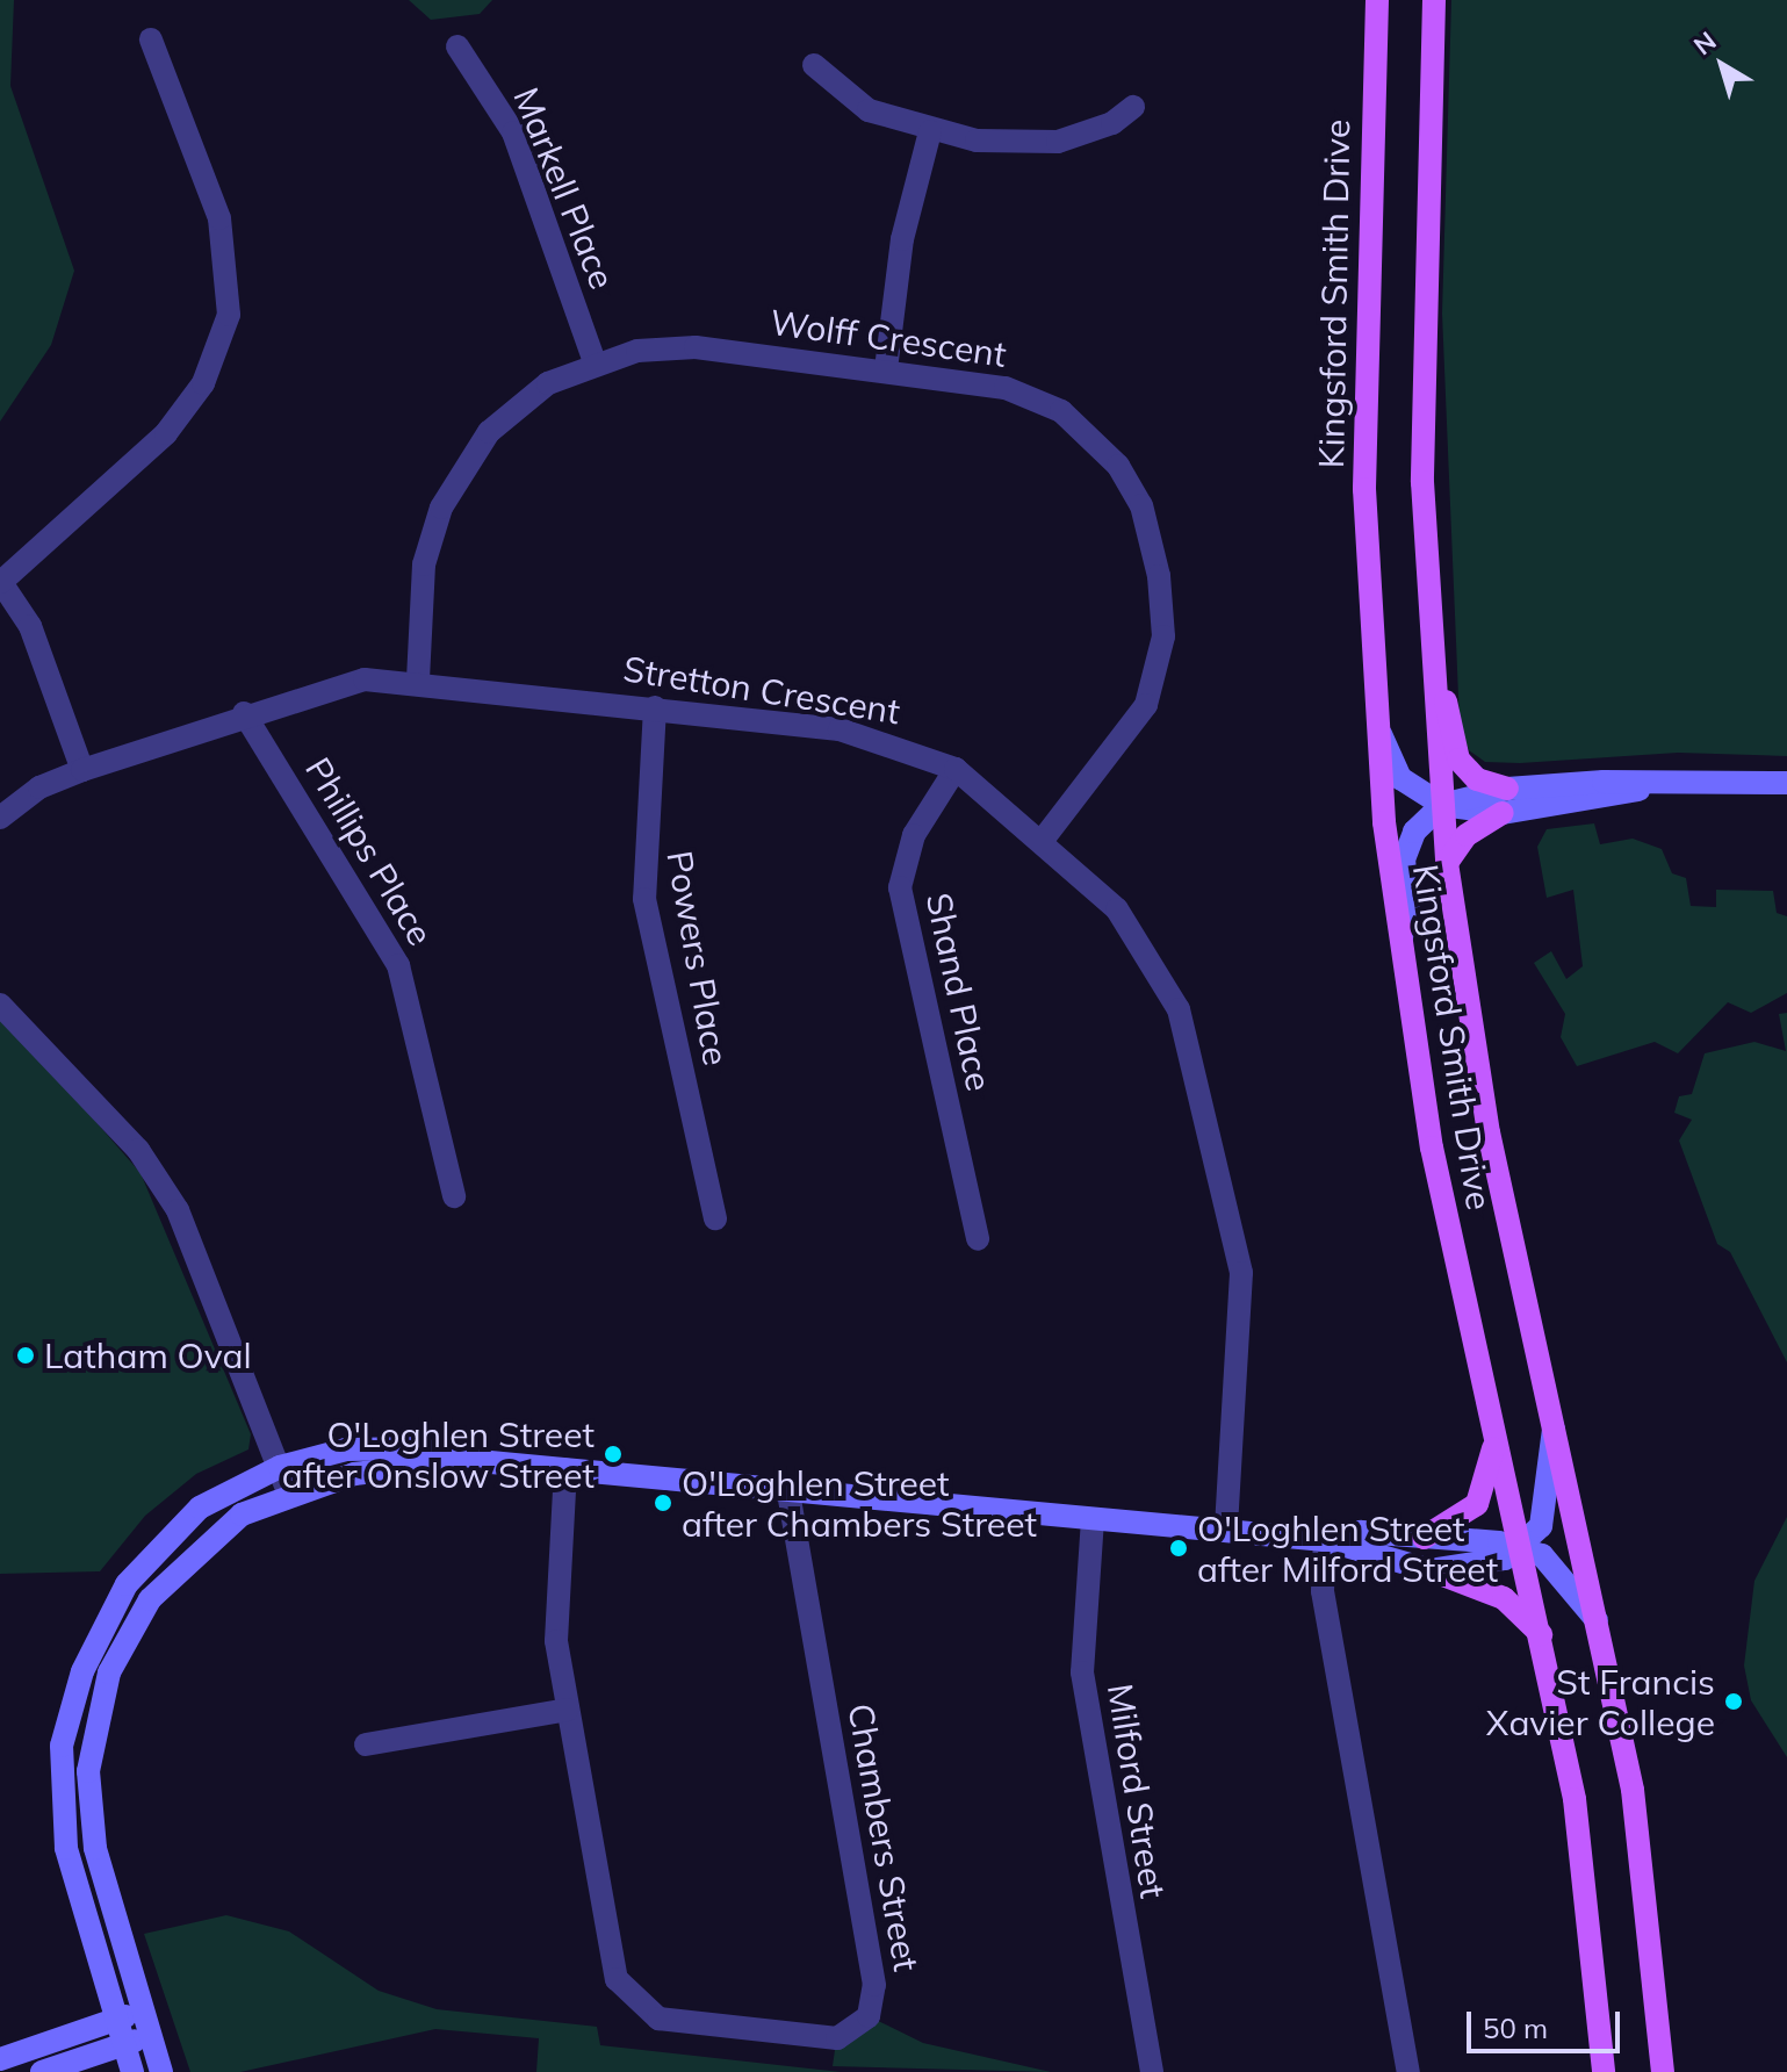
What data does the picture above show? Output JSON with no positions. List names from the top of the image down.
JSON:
{
  "streets": {
    "main road": ["Kingsford Smith Drive"],
    "street": [
      "Markell Place",
      "Wolff Crescent",
      "Stretton Crescent",
      "Phillips Place",
      "Powers Place",
      "Shand Place",
      "Milford Street",
      "Chambers Street"
    ]
  },
  "crossings": [
    ["Markell Place", "Wolff Crescent"],
    ["Wolff Crescent", "Stretton Crescent"],
    ["Stretton Crescent", "Phillips Place"],
    ["Stretton Crescent", "Powers Place"],
    ["Stretton Crescent", "Shand Place"]
  ],
  "places": [
    "Latham Oval",
    "O'Loghlen Street after Onslow Street",
    "O'Loghlen Street after Chambers Street",
    "O'Loghlen Street after Milford Street",
    "St Francis Xavier College"
  ],
  "scale_bar": "50 m",
  "north": "top left"
}
